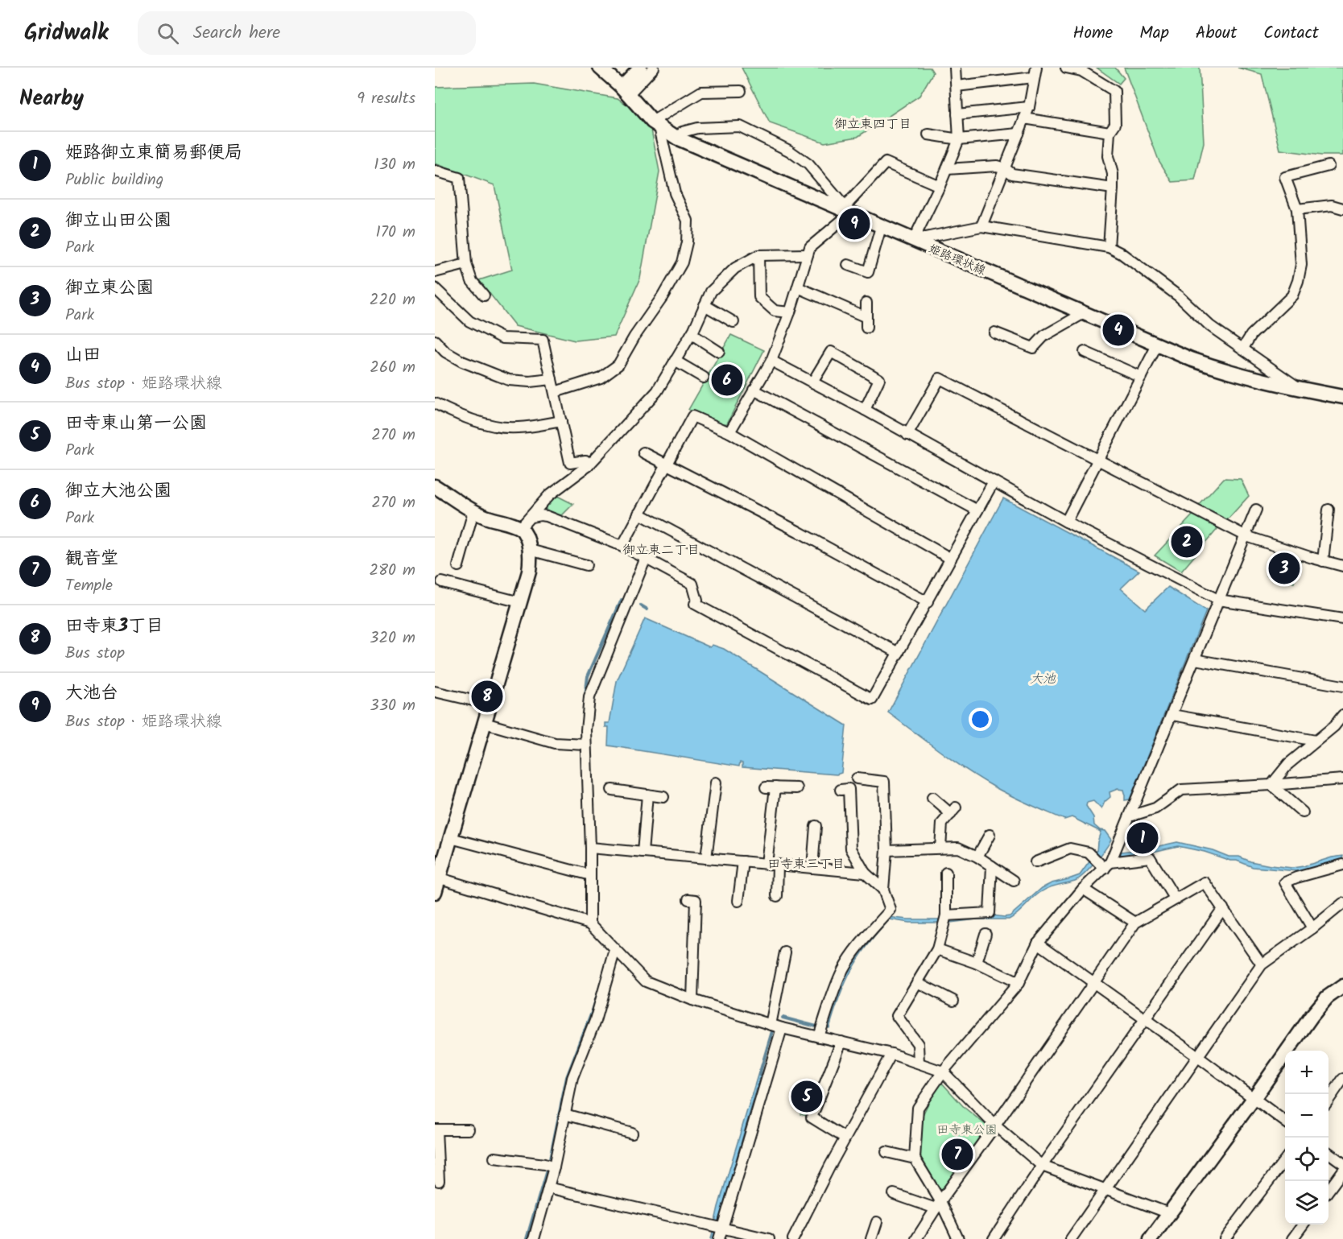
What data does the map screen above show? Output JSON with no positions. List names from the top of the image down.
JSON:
{
  "streets": {
    "street": ["姫路環状線"]
  },
  "districts": ["御立東四丁目", "御立東二丁目", "田寺東三丁目"],
  "water": ["大池"],
  "parks": ["田寺東公園"],
  "page": {
    "header": "Gridwalk",
    "search": "Search here",
    "nav": [
      "Home",
      "Map",
      "About",
      "Contact"
    ],
    "heading": ["Nearby", "9 results"],
    "list": [
      {
        "mark": "1",
        "name": "姫路御立東簡易郵便局",
        "note": "Public building",
        "value": "130 m"
      },
      {
        "mark": "2",
        "name": "御立山田公園",
        "note": "Park",
        "value": "170 m"
      },
      {
        "mark": "3",
        "name": "御立東公園",
        "note": "Park",
        "value": "220 m"
      },
      {
        "mark": "4",
        "name": "山田",
        "note": "Bus stop · 姫路環状線",
        "value": "260 m"
      },
      {
        "mark": "5",
        "name": "田寺東山第一公園",
        "note": "Park",
        "value": "270 m"
      },
      {
        "mark": "6",
        "name": "御立大池公園",
        "note": "Park",
        "value": "270 m"
      },
      {
        "mark": "7",
        "name": "観音堂",
        "note": "Temple",
        "value": "280 m"
      },
      {
        "mark": "8",
        "name": "田寺東3丁目",
        "note": "Bus stop",
        "value": "320 m"
      },
      {
        "mark": "9",
        "name": "大池台",
        "note": "Bus stop · 姫路環状線",
        "value": "330 m"
      }
    ],
    "pins": [
      "9",
      "4",
      "6",
      "2",
      "3",
      "8",
      "1",
      "5",
      "7"
    ],
    "map_buttons": ["+", "−"]
  }
}
